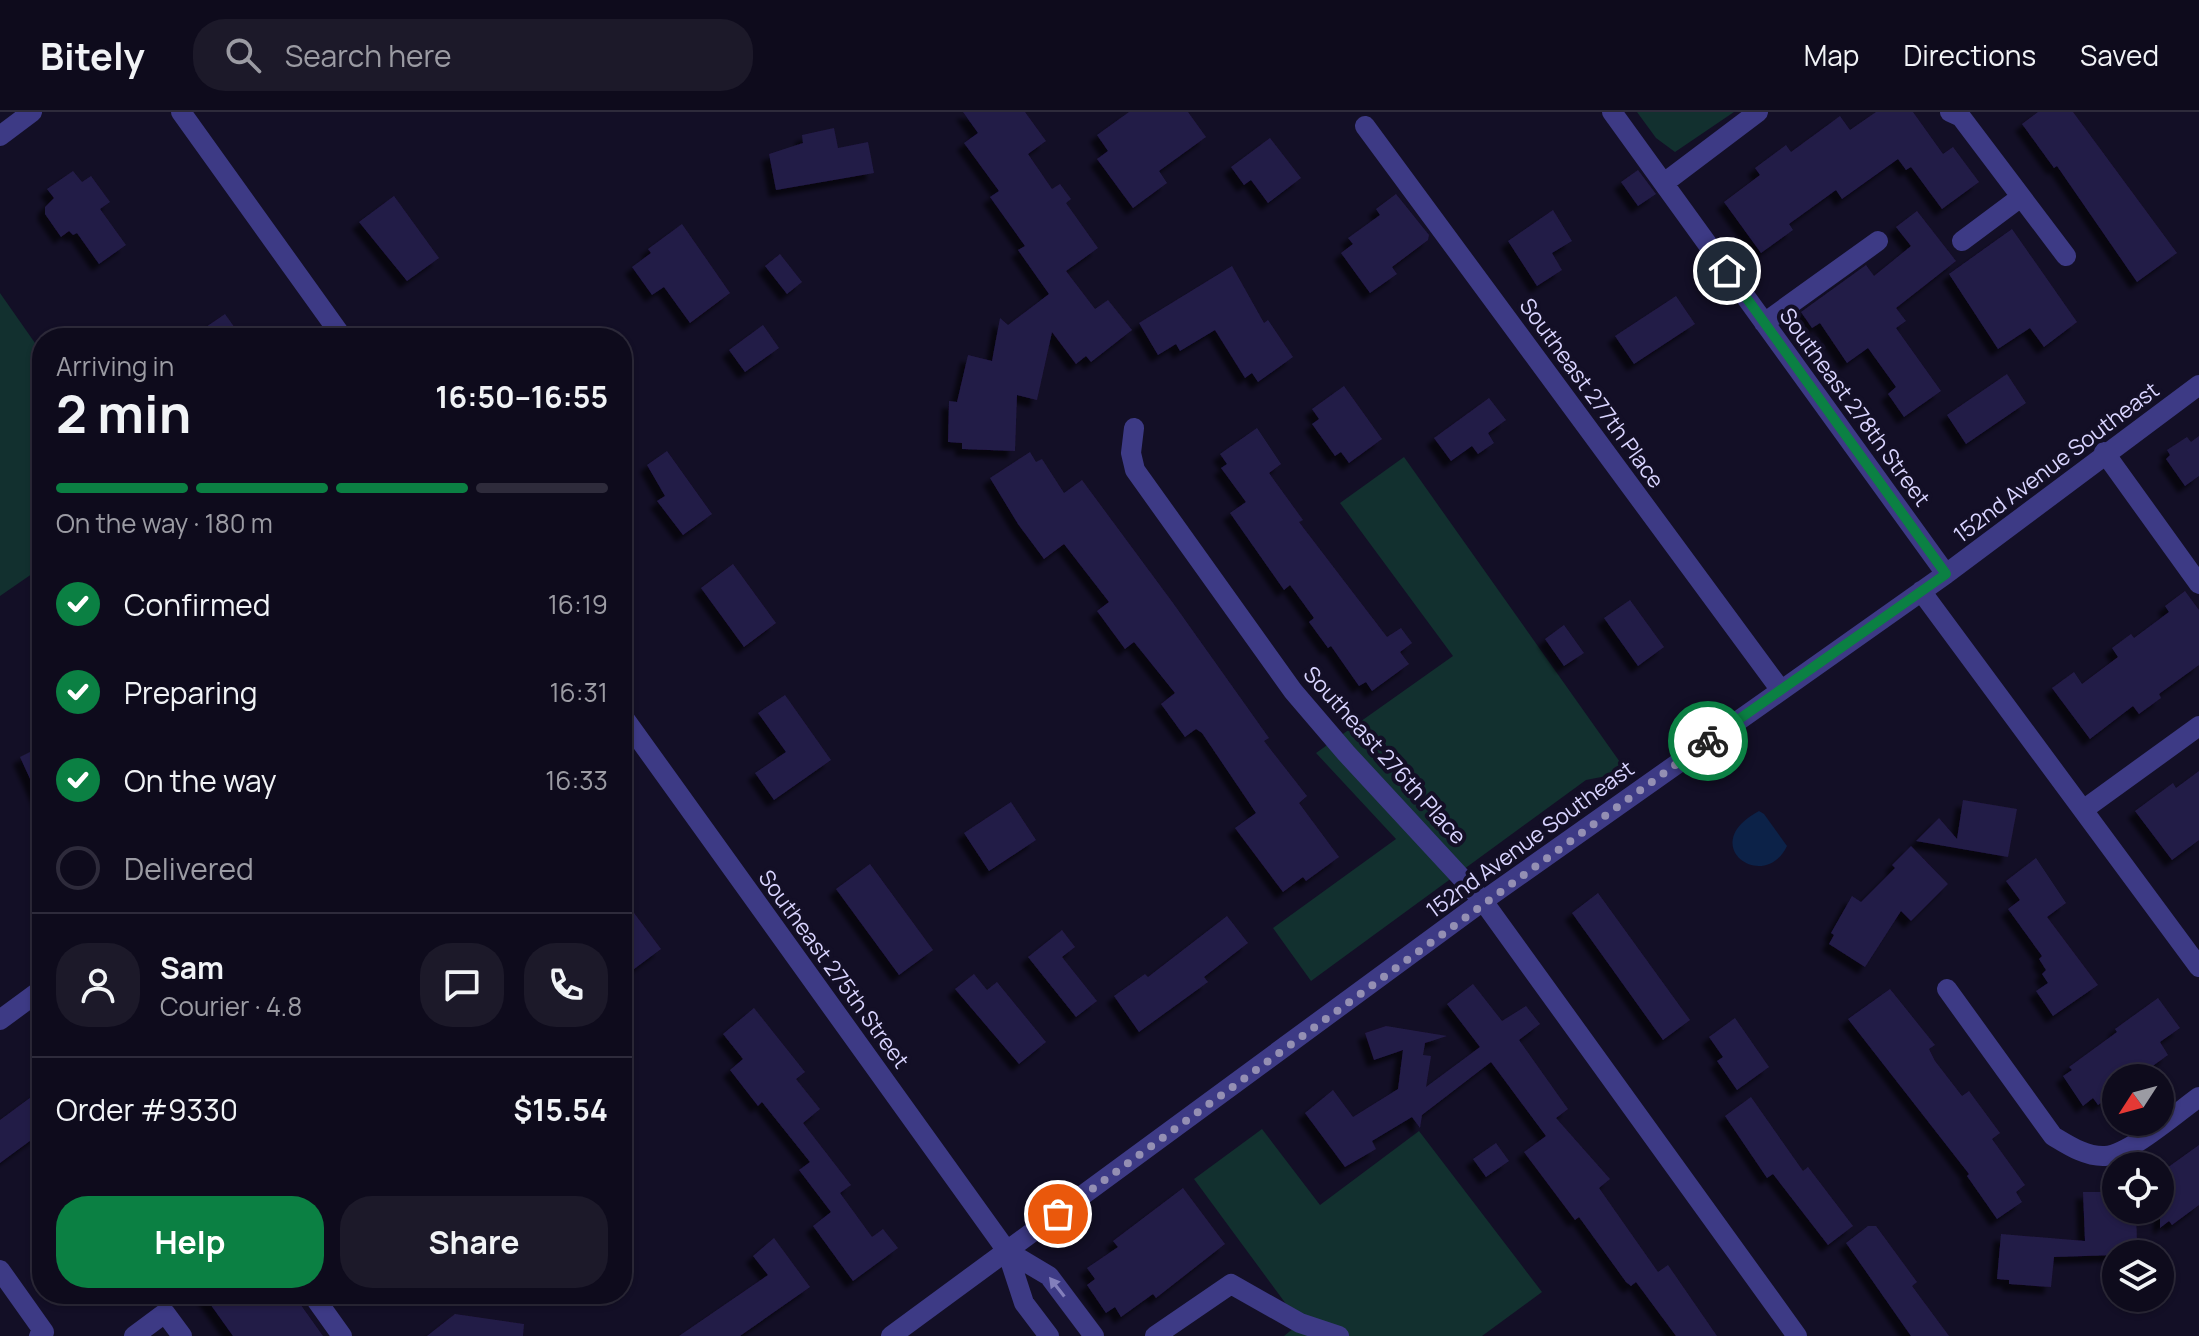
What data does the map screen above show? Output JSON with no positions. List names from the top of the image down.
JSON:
{
  "streets": {
    "street": [
      "Southeast 277th Place",
      "Southeast 278th Street",
      "152nd Avenue Southeast",
      "Southeast 276th Place",
      "Southeast 275th Street"
    ]
  },
  "crossings": [
    ["Southeast 277th Place", "152nd Avenue Southeast"],
    ["Southeast 278th Street", "152nd Avenue Southeast"],
    ["152nd Avenue Southeast", "Southeast 276th Place"],
    ["152nd Avenue Southeast", "Southeast 275th Street"]
  ],
  "north": "bottom left",
  "page": {
    "header": "Bitely",
    "search": "Search here",
    "nav": ["Map", "Directions", "Saved"],
    "heading": ["2 min", "Arriving in", "16:50–16:55"],
    "panel": [
      "Sam",
      "Courier · 4.8",
      "Order #9330",
      "$15.54"
    ],
    "bar": "On the way · 180 m",
    "list": [
      ["Confirmed", "16:19"],
      ["Preparing", "16:31"],
      ["On the way", "16:33"],
      "Delivered"
    ],
    "buttons": ["Help", "Share"]
  }
}
